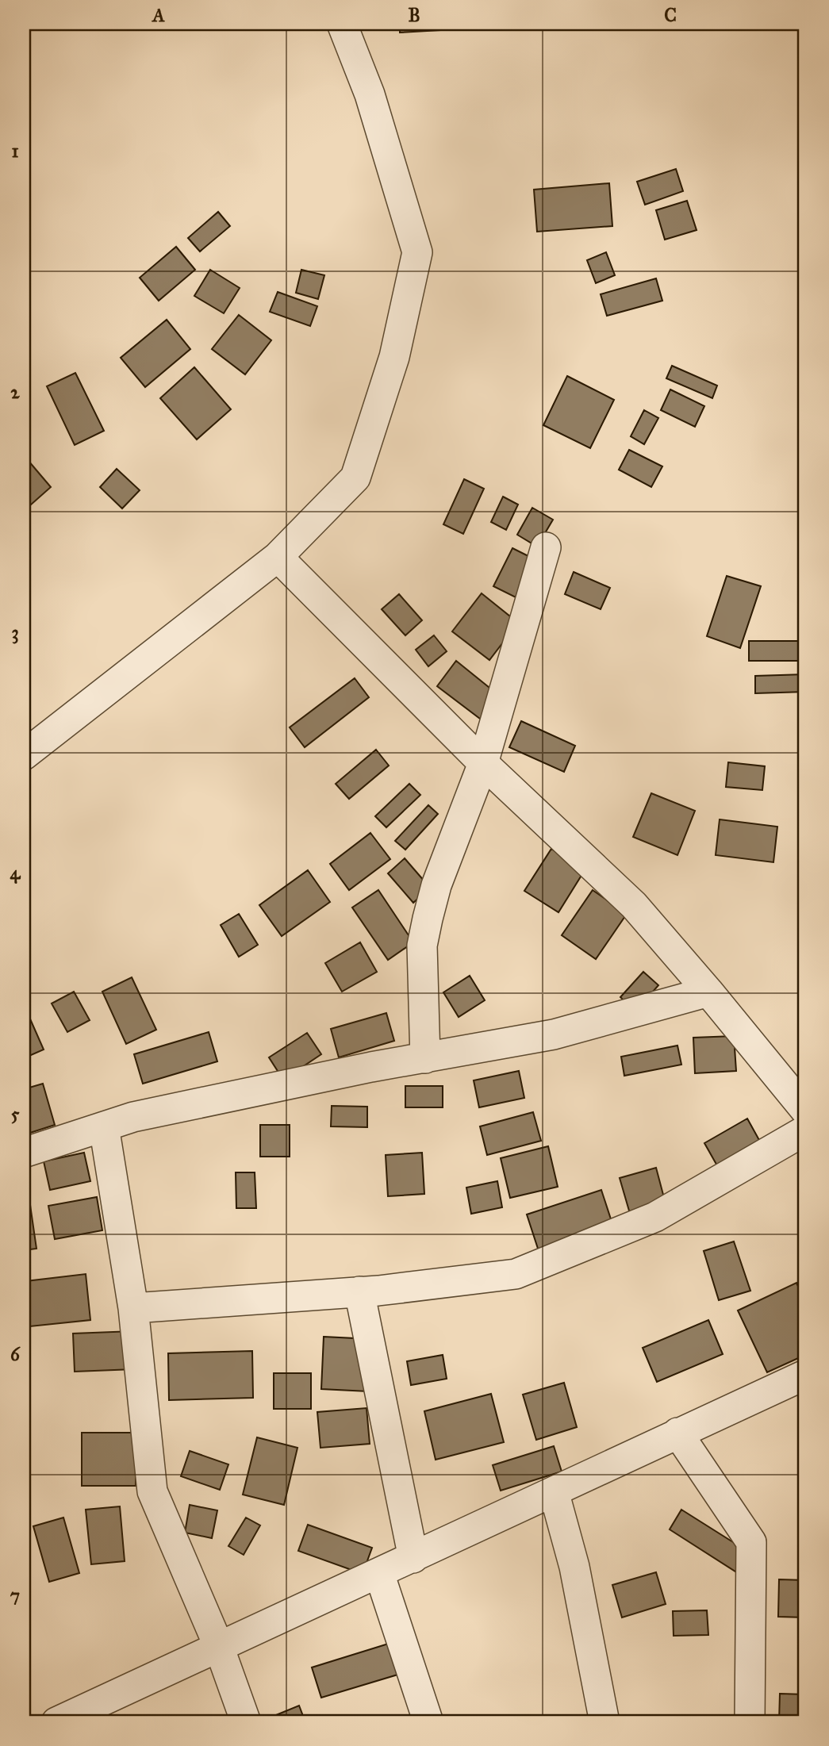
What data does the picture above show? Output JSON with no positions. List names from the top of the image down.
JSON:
{
  "grid": {
    "columns": ["A", "B", "C"],
    "rows": [
      "1",
      "2",
      "3",
      "4",
      "5",
      "6",
      "7"
    ]
  }
}
